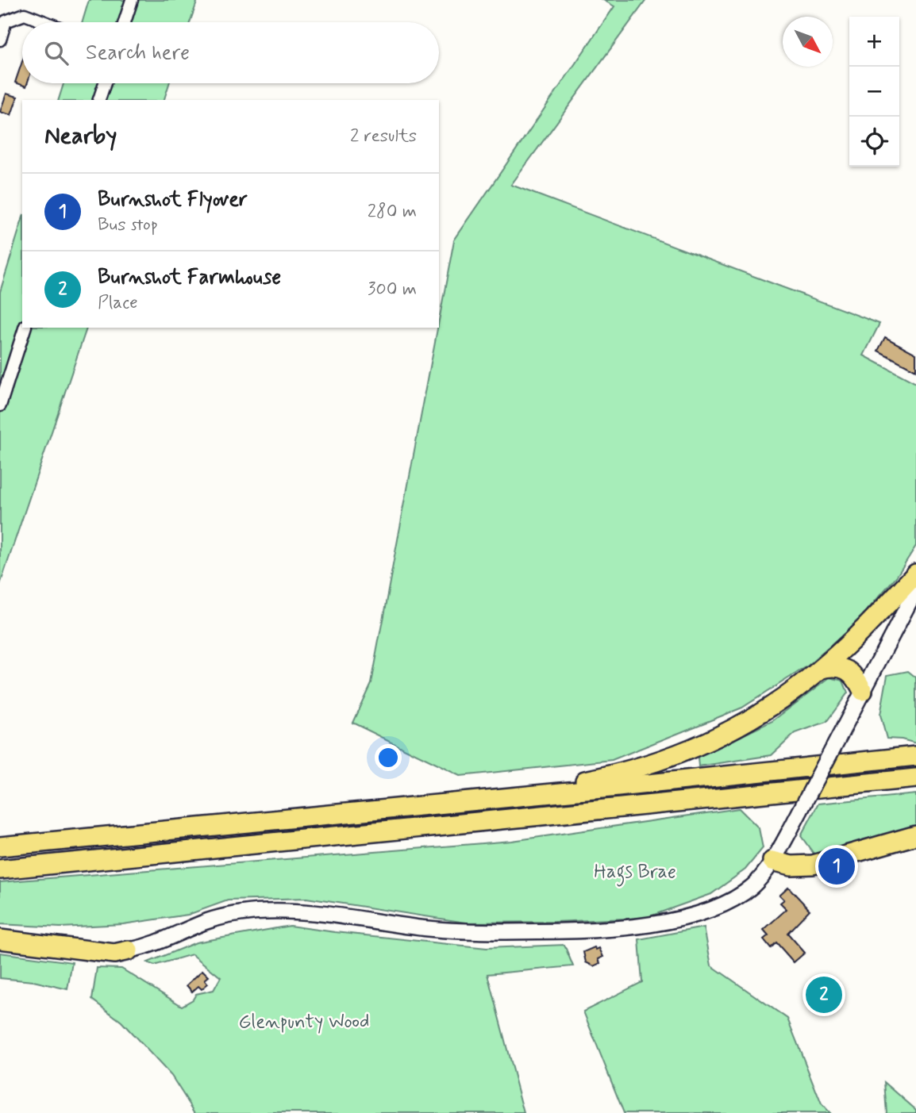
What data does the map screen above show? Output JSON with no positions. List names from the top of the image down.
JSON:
{
  "parks": ["Hags Brae", "Glenpunty Wood"],
  "north": "bottom right",
  "page": {
    "map_buttons": ["+", "−"],
    "search": "Search here",
    "heading": ["Nearby", "2 results"],
    "list": [
      {
        "mark": "1",
        "name": "Burnshot Flyover",
        "note": "Bus stop",
        "value": "280 m"
      },
      {
        "mark": "2",
        "name": "Burnshot Farmhouse",
        "note": "Place",
        "value": "300 m"
      }
    ],
    "pins": ["1", "2"]
  }
}
